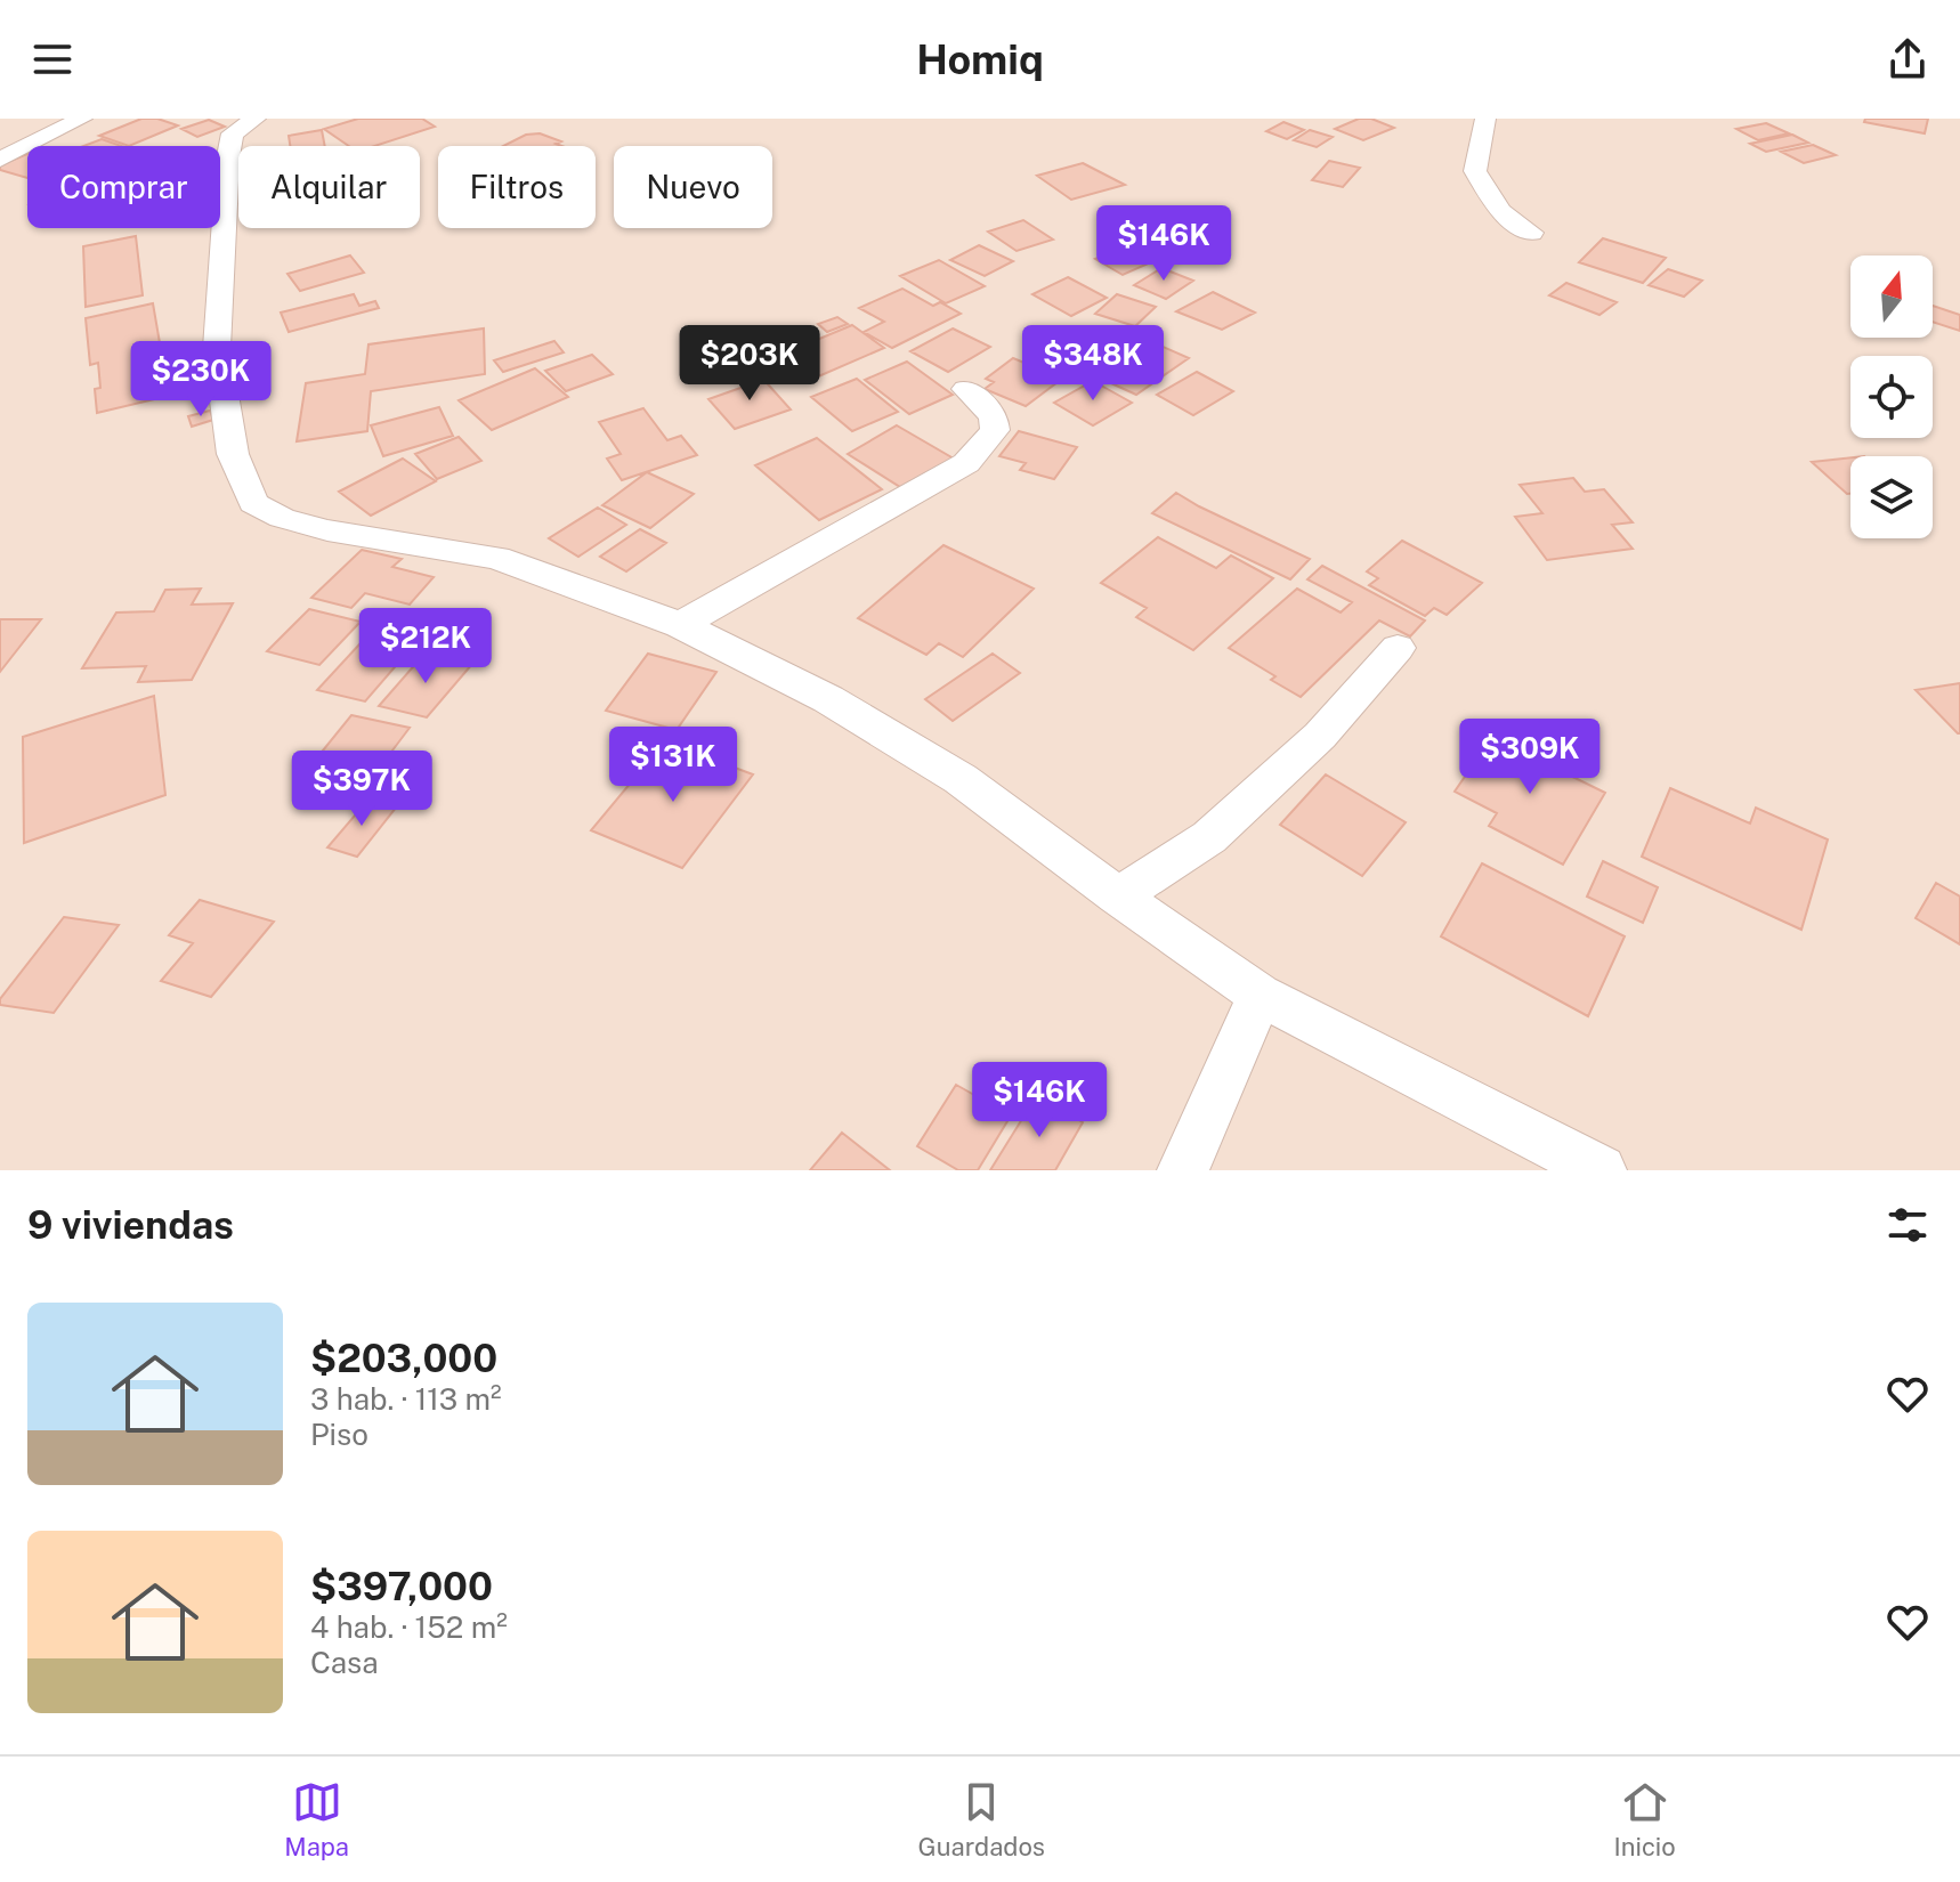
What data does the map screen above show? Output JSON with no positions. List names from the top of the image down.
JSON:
{
  "north": "top",
  "page": {
    "header": "Homiq",
    "chip": [
      "Comprar",
      "Alquilar",
      "Filtros",
      "Nuevo"
    ],
    "price": [
      "$146K",
      "$203K",
      "$348K",
      "$230K",
      "$212K",
      "$309K",
      "$131K",
      "$397K",
      "$146K"
    ],
    "heading": "9 viviendas",
    "list": [
      {
        "name": "$203,000",
        "note": "3 hab. · 113 m² · Piso"
      },
      {
        "name": "$397,000",
        "note": "4 hab. · 152 m² · Casa"
      }
    ],
    "tabs": ["Mapa", "Guardados", "Inicio"]
  }
}
